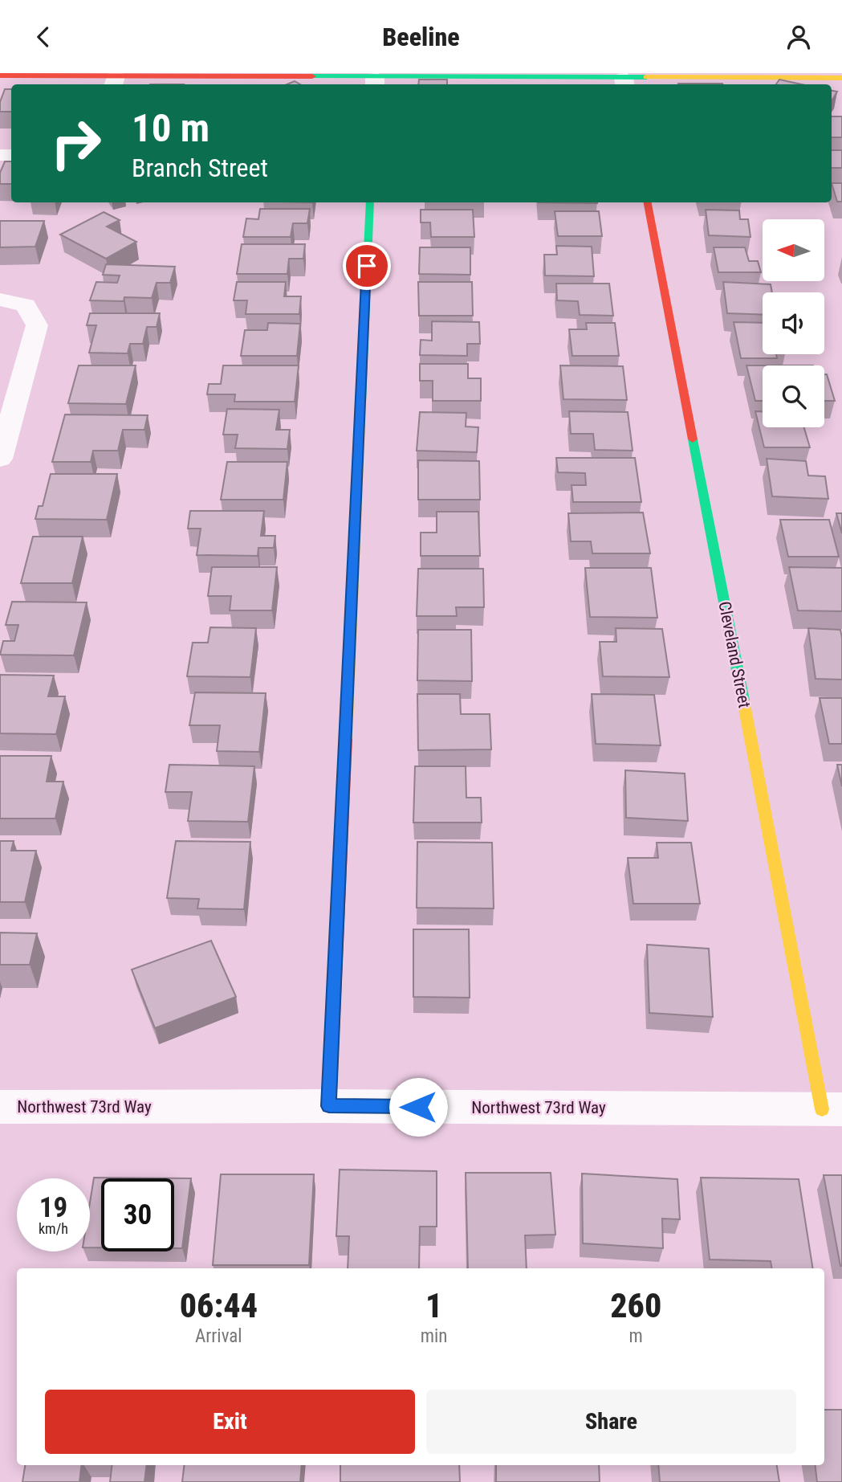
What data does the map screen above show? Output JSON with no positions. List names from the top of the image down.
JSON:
{
  "streets": {
    "street": ["Cleveland Street", "Northwest 73rd Way"]
  },
  "crossings": [
    ["Cleveland Street", "Northwest 73rd Way"]
  ],
  "north": "left",
  "page": {
    "header": "Beeline",
    "turn": ["10 m", "Branch Street"],
    "speed": "19 km/h",
    "limit": "30",
    "eta": [
      "06:44",
      "Arrival",
      "1",
      "min",
      "260",
      "m"
    ],
    "buttons": ["Exit", "Share"]
  }
}
